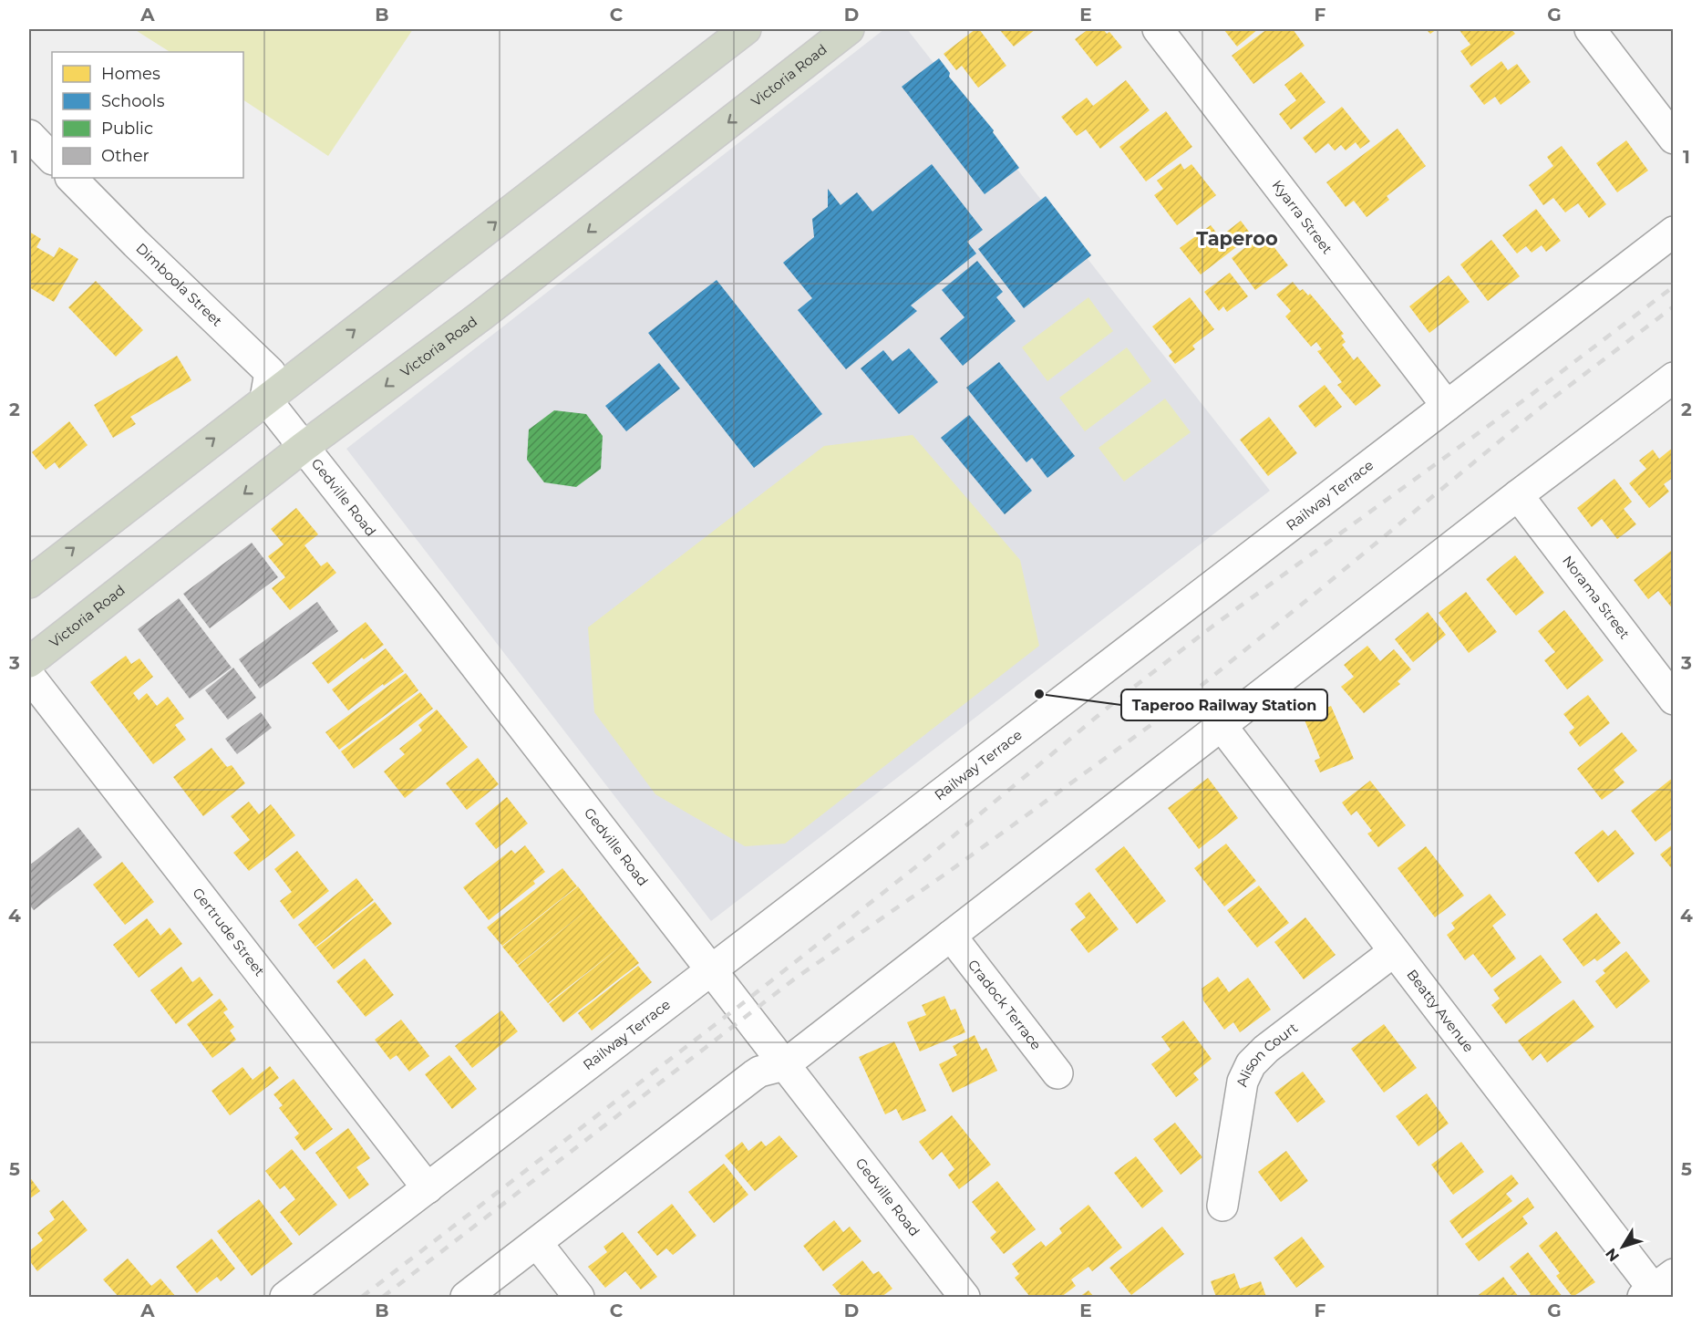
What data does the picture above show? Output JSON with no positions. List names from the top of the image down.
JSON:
{
  "streets": {
    "highway": ["Victoria Road"],
    "street": [
      "Kyarra Street",
      "Dimboola Street",
      "Railway Terrace",
      "Gedville Road",
      "Norama Street",
      "Gertrude Street",
      "Cradock Terrace",
      "Beatty Avenue",
      "Alison Court"
    ]
  },
  "crossings": [
    ["Victoria Road", "Gedville Road"],
    ["Kyarra Street", "Railway Terrace"],
    ["Dimboola Street", "Gedville Road"],
    ["Railway Terrace", "Gedville Road"],
    ["Railway Terrace", "Gertrude Street"],
    ["Beatty Avenue", "Alison Court"]
  ],
  "districts": ["Taperoo"],
  "places": ["Taperoo Railway Station"],
  "legend": [
    "Homes",
    "Schools",
    "Public",
    "Other"
  ],
  "north": "bottom left",
  "grid": {
    "columns": [
      "A",
      "B",
      "C",
      "D",
      "E",
      "F",
      "G"
    ],
    "rows": [
      "1",
      "2",
      "3",
      "4",
      "5"
    ]
  }
}
